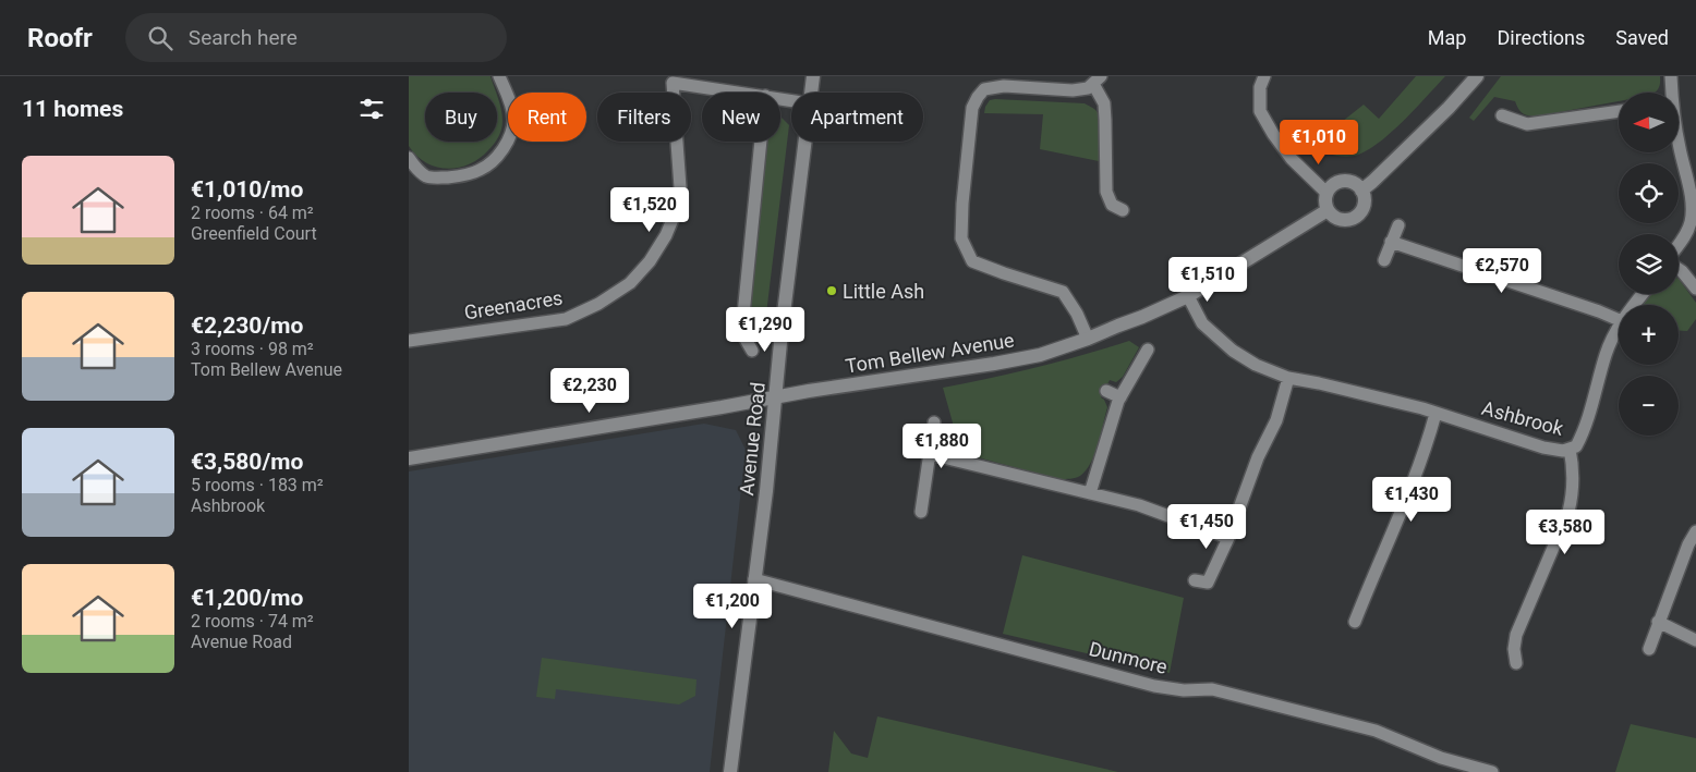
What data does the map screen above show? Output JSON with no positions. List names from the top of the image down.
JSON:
{
  "streets": {
    "street": [
      "Greenacres",
      "Tom Bellew Avenue",
      "Ashbrook",
      "Avenue Road",
      "Dunmore"
    ]
  },
  "crossings": [
    ["Tom Bellew Avenue", "Ashbrook"],
    ["Tom Bellew Avenue", "Avenue Road"],
    ["Avenue Road", "Dunmore"]
  ],
  "places": ["Little Ash"],
  "north": "left",
  "page": {
    "header": "Roofr",
    "search": "Search here",
    "nav": ["Map", "Directions", "Saved"],
    "heading": "11 homes",
    "map_buttons": ["+", "−"],
    "chip": [
      "Buy",
      "Rent",
      "Filters",
      "New",
      "Apartment"
    ],
    "price": [
      "€1,010",
      "€1,520",
      "€2,570",
      "€1,510",
      "€1,290",
      "€2,230",
      "€1,880",
      "€1,430",
      "€1,450",
      "€3,580",
      "€1,200"
    ],
    "list": [
      {
        "name": "€1,010/mo",
        "note": "2 rooms · 64 m² · Greenfield Court"
      },
      {
        "name": "€2,230/mo",
        "note": "3 rooms · 98 m² · Tom Bellew Avenue"
      },
      {
        "name": "€3,580/mo",
        "note": "5 rooms · 183 m² · Ashbrook"
      },
      {
        "name": "€1,200/mo",
        "note": "2 rooms · 74 m² · Avenue Road"
      }
    ]
  }
}
